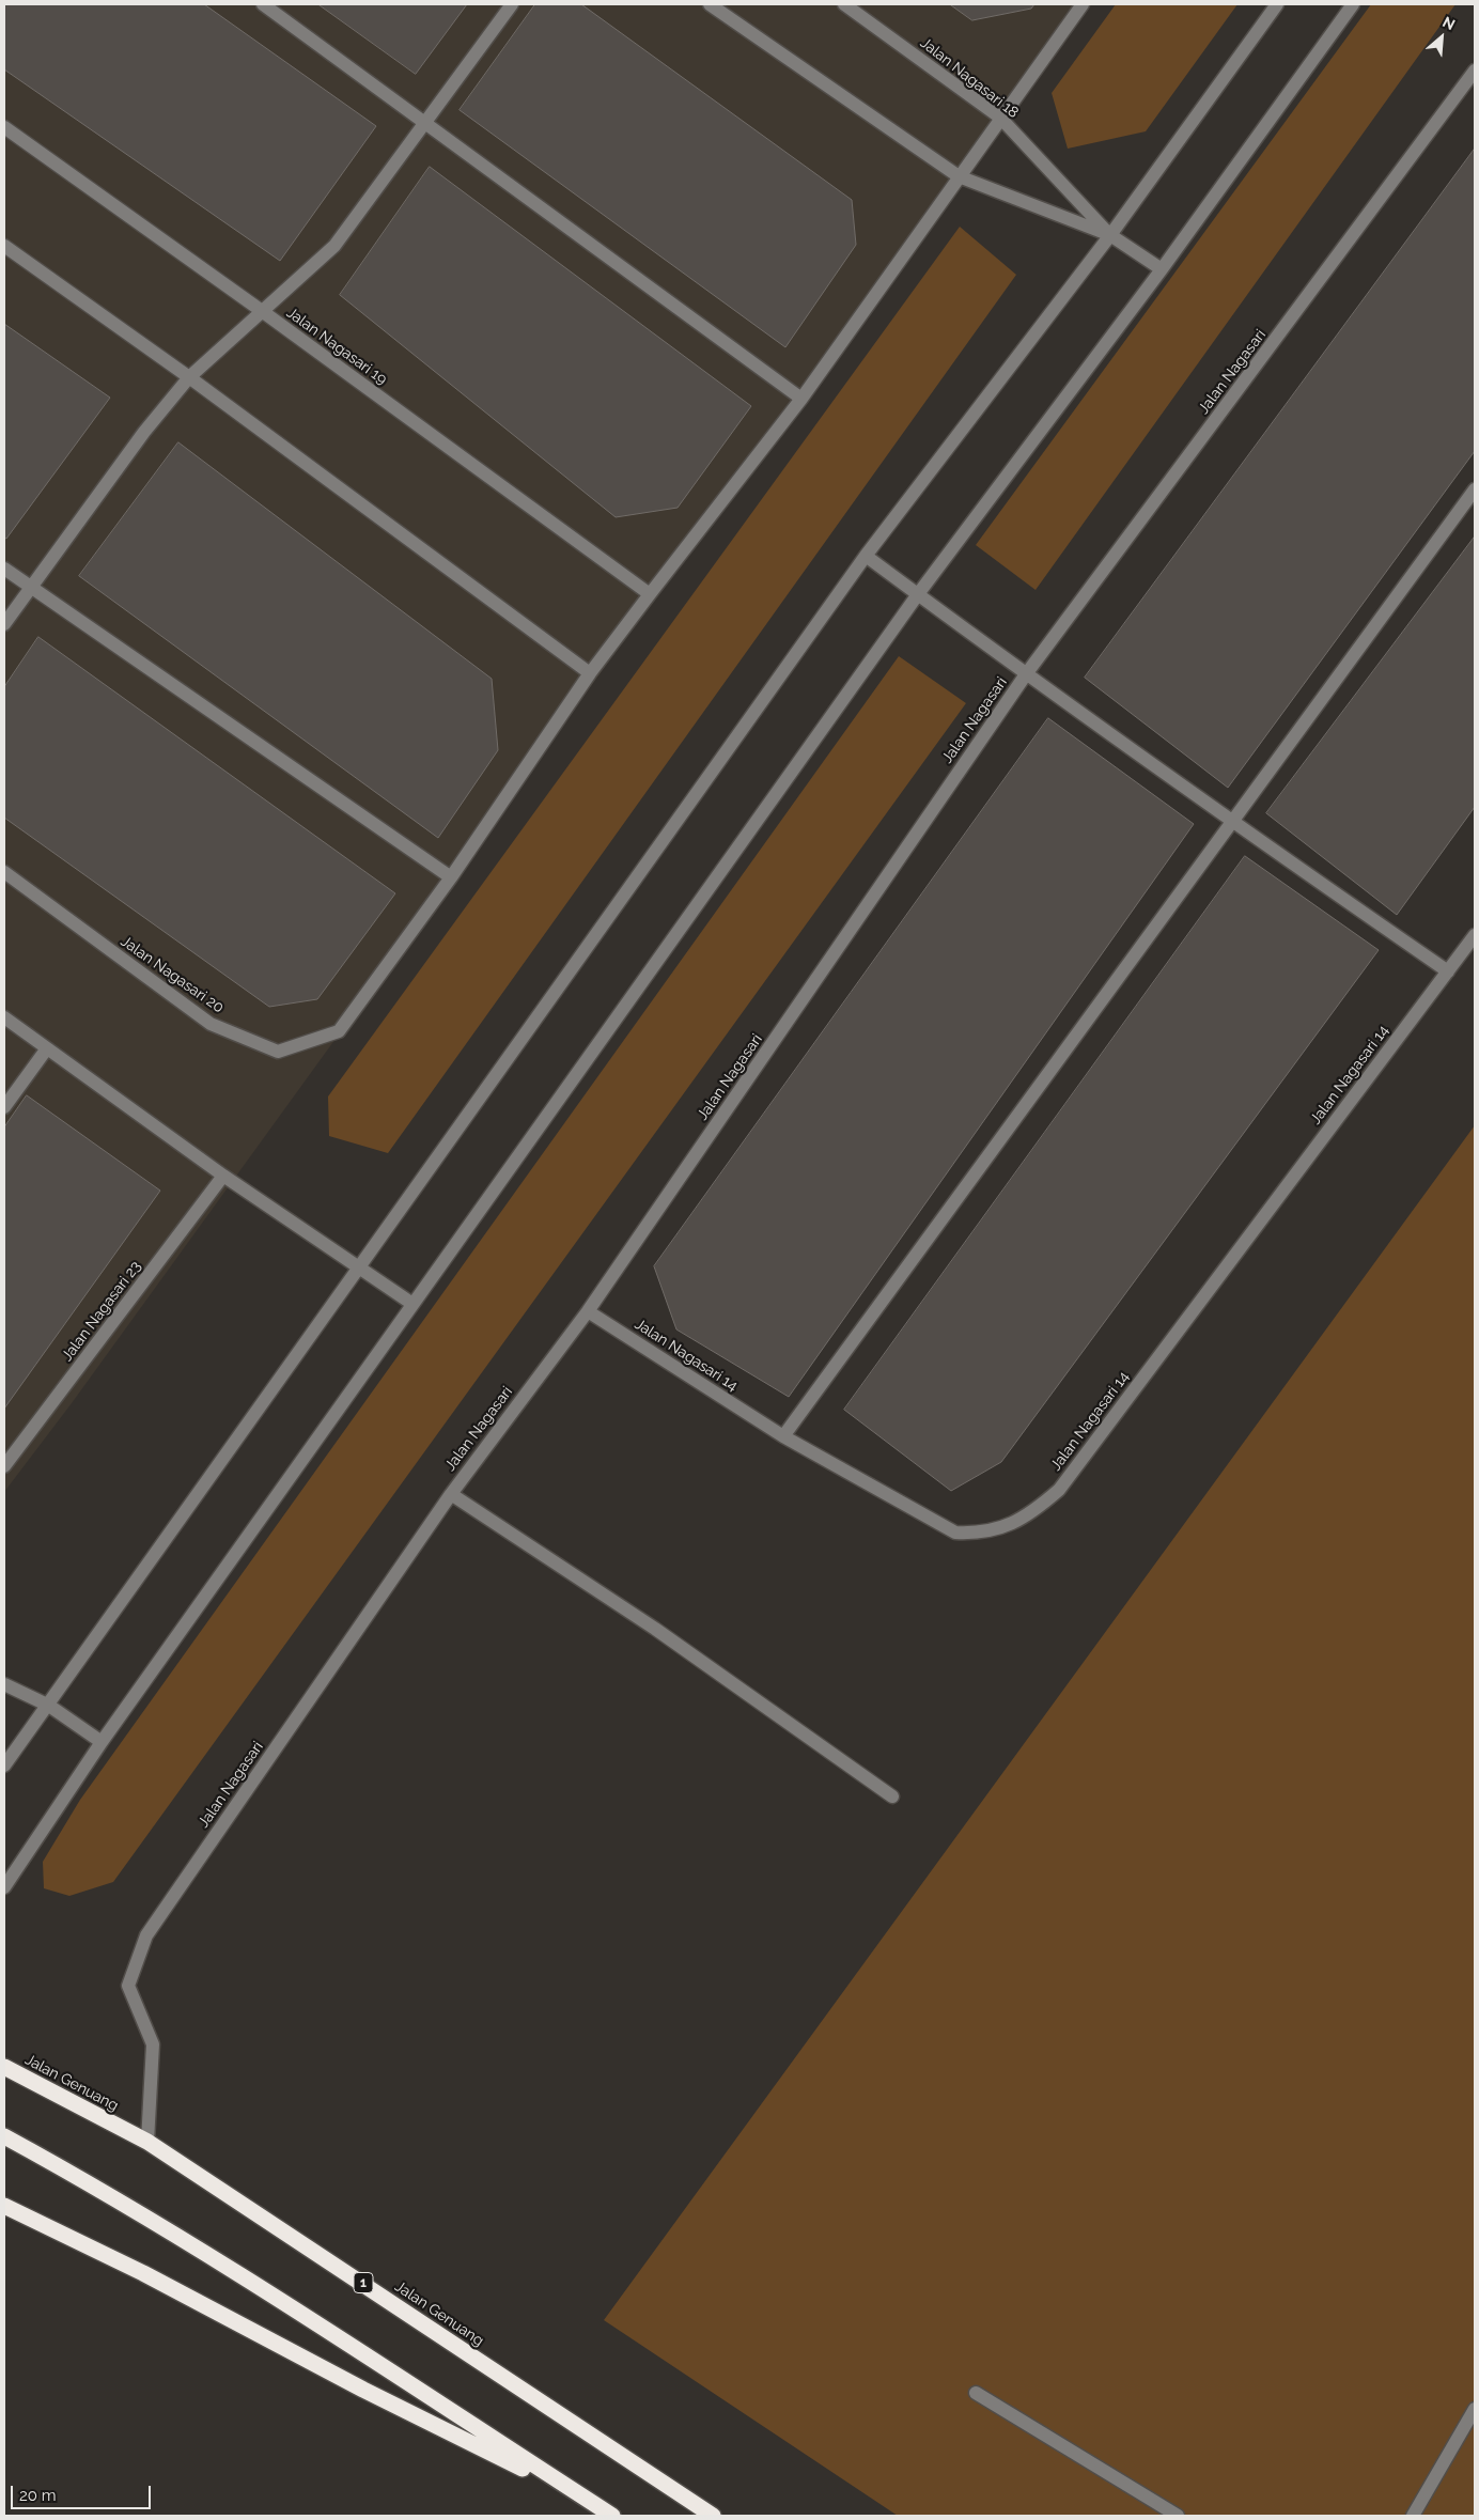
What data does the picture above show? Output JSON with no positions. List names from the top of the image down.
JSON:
{
  "streets": {
    "highway": ["Jalan Genuang", "1"],
    "street": [
      "Jalan Nagasari 18",
      "Jalan Nagasari 19",
      "Jalan Nagasari",
      "Jalan Nagasari 20",
      "Jalan Nagasari 14",
      "Jalan Nagasari 23"
    ]
  },
  "crossings": [
    ["Jalan Nagasari", "Jalan Nagasari 14"],
    ["Jalan Nagasari", "Jalan Genuang"]
  ],
  "scale_bar": "20 m",
  "north": "top right"
}
